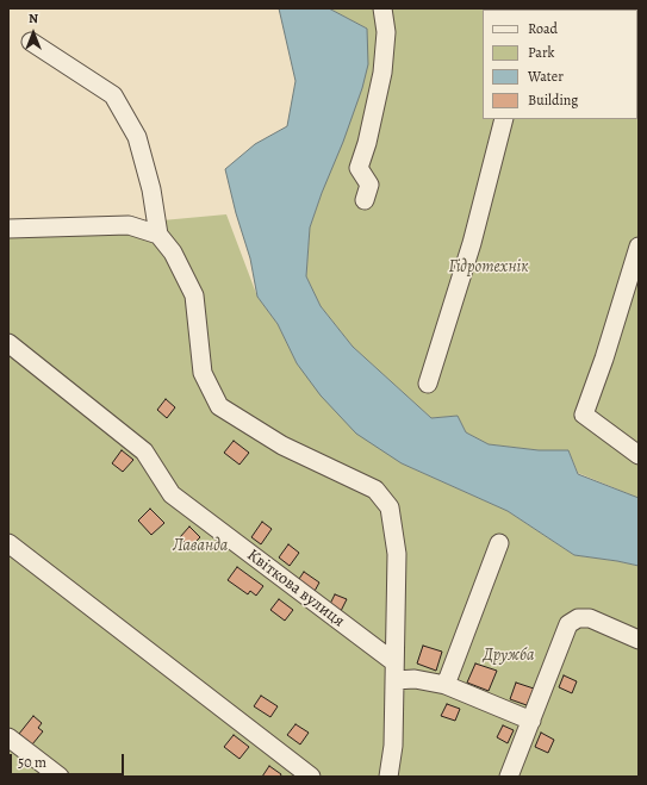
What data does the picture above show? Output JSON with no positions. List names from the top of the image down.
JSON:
{
  "streets": {
    "street": ["Квіткова вулиця"]
  },
  "parks": ["Гідротехнік", "Лаванда", "Дружба"],
  "legend": [
    "Road",
    "Park",
    "Water",
    "Building"
  ],
  "scale_bar": "50 m",
  "north": "top"
}
